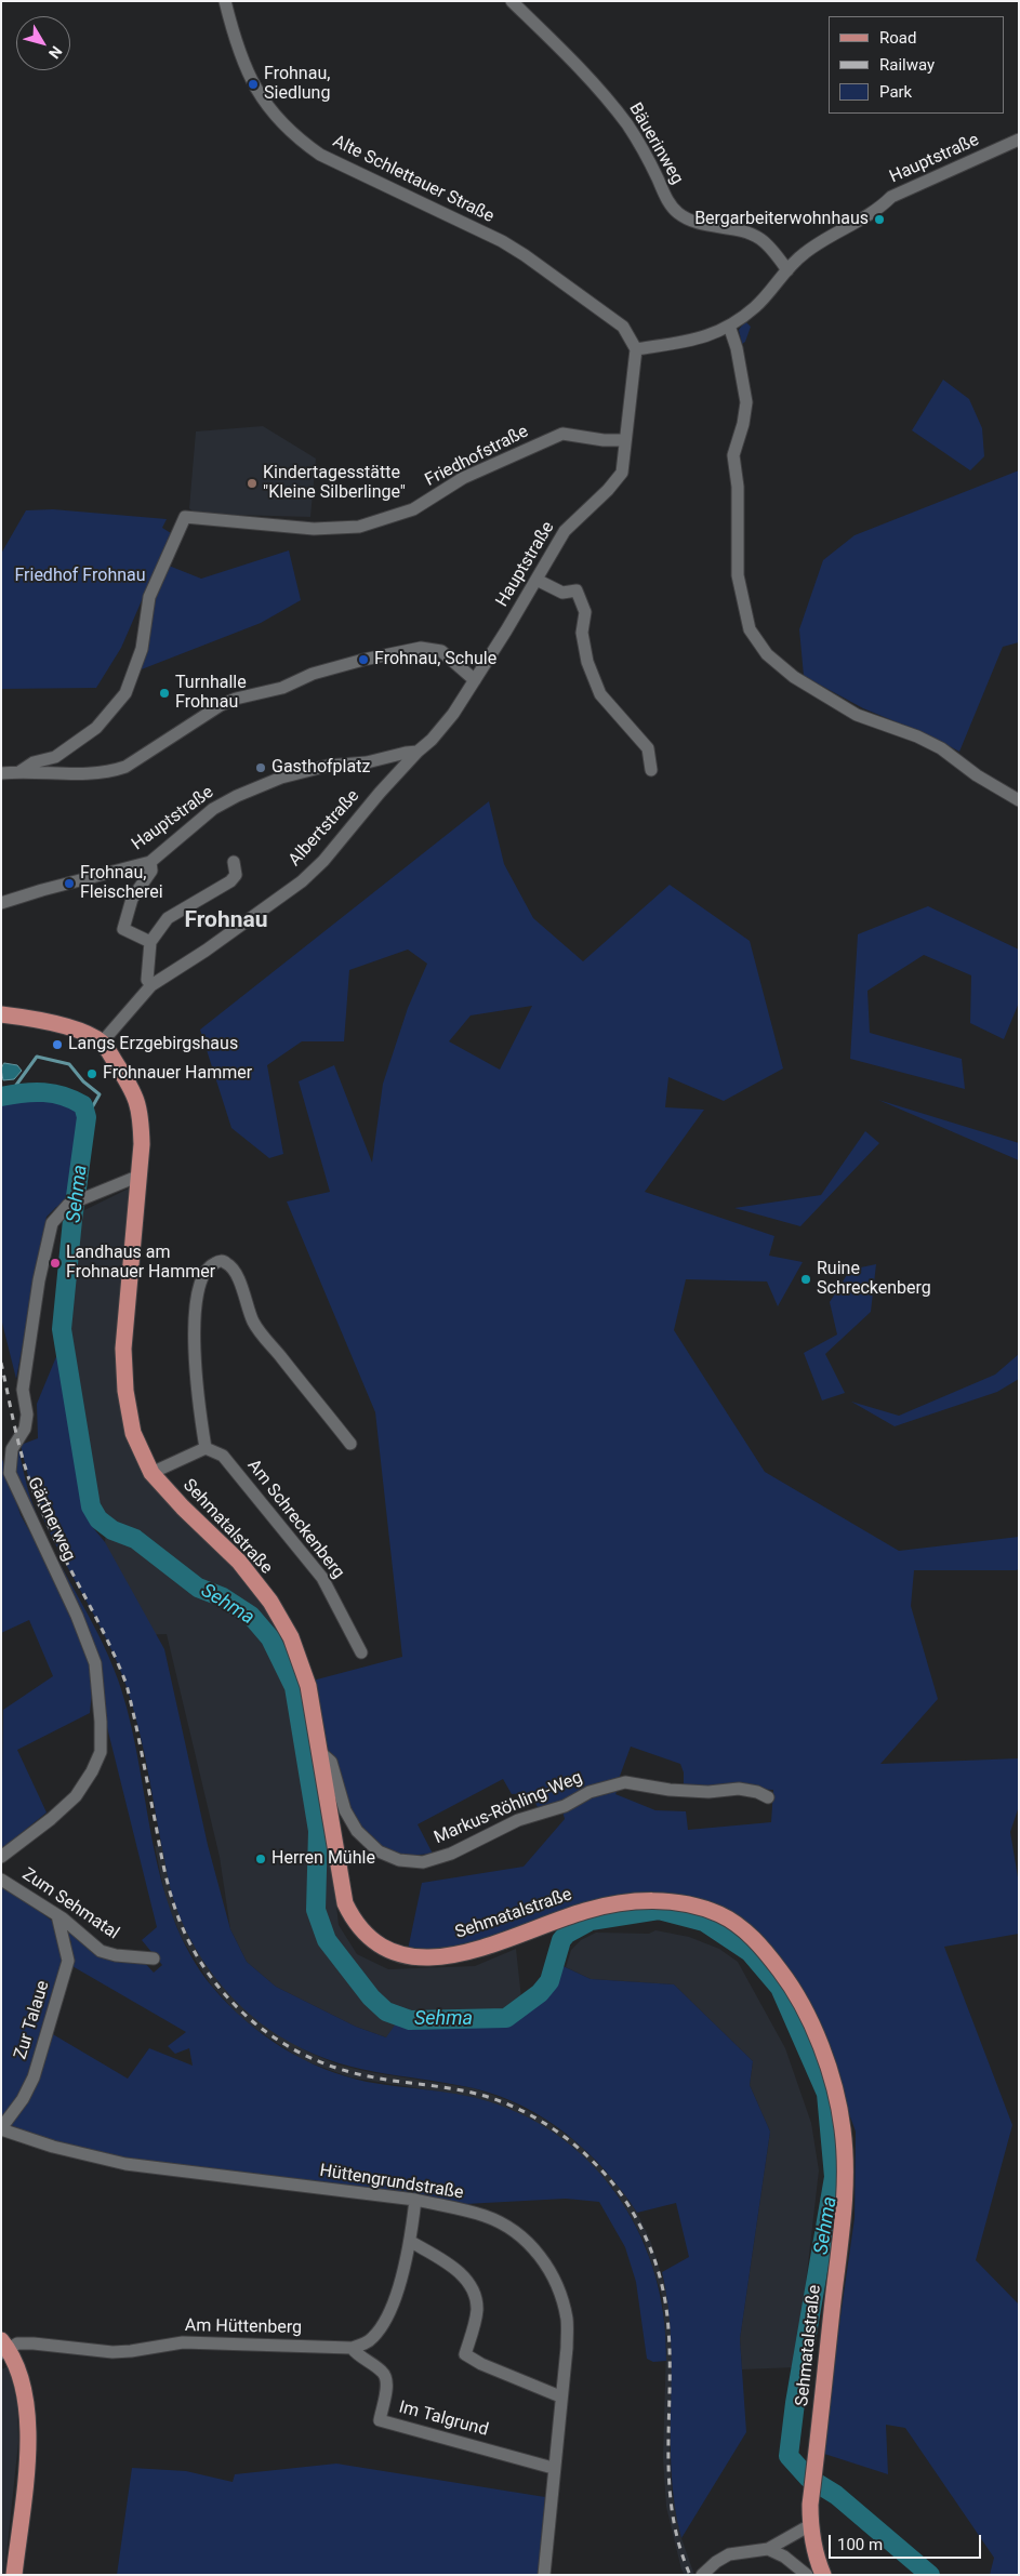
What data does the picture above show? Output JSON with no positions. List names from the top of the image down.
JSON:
{
  "streets": {
    "main road": ["Sehmatalstraße"],
    "street": [
      "Bäuerinweg",
      "Hauptstraße",
      "Alte Schlettauer Straße",
      "Friedhofstraße",
      "Albertstraße",
      "Gärtnerweg",
      "Am Schreckenberg",
      "Markus-Röhling-Weg",
      "Zum Sehmatal",
      "Zur Talaue",
      "Hüttengrundstraße",
      "Am Hüttenberg",
      "Im Talgrund"
    ]
  },
  "crossings": [
    ["Bäuerinweg", "Hauptstraße"],
    ["Hauptstraße", "Alte Schlettauer Straße"],
    ["Hauptstraße", "Friedhofstraße"],
    ["Hauptstraße", "Albertstraße"],
    ["Albertstraße", "Sehmatalstraße"],
    ["Gärtnerweg", "Sehmatalstraße"],
    ["Sehmatalstraße", "Markus-Röhling-Weg"],
    ["Zum Sehmatal", "Zur Talaue"],
    ["Zur Talaue", "Hüttengrundstraße"],
    ["Hüttengrundstraße", "Im Talgrund"],
    ["Am Hüttenberg", "Im Talgrund"]
  ],
  "districts": ["Frohnau"],
  "water": ["Sehma"],
  "parks": ["Friedhof Frohnau"],
  "places": [
    "Frohnau, Siedlung",
    "Bergarbeiterwohnhaus",
    "Kindertagesstätte \"Kleine Silberlinge\"",
    "Frohnau, Schule",
    "Turnhalle Frohnau",
    "Gasthofplatz",
    "Frohnau, Fleischerei",
    "Langs Erzgebirgshaus",
    "Frohnauer Hammer",
    "Landhaus am Frohnauer Hammer",
    "Ruine Schreckenberg",
    "Herren Mühle"
  ],
  "legend": ["Road", "Railway", "Park"],
  "scale_bar": "100 m",
  "north": "bottom right"
}
